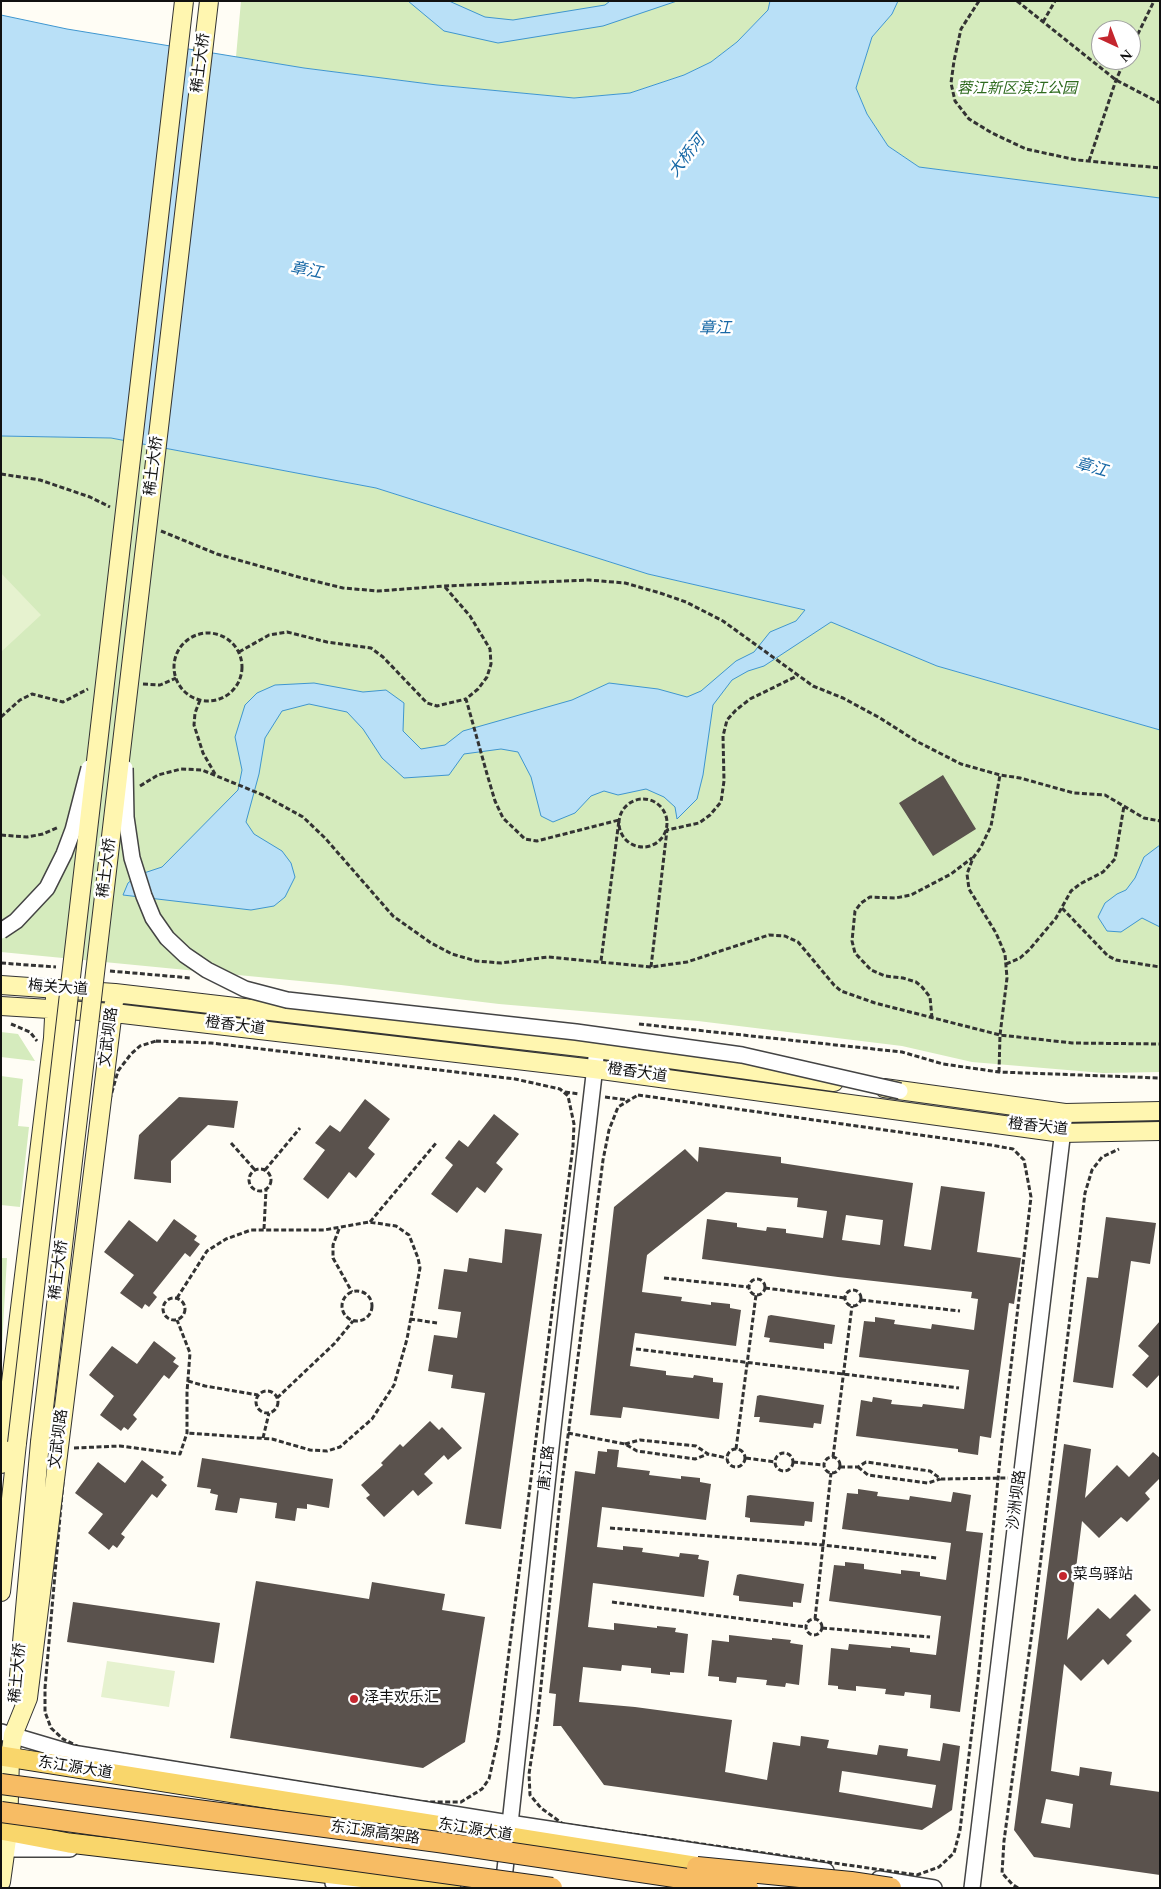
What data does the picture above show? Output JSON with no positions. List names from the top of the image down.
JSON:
{
  "streets": {
    "highway": ["东江源高架路"],
    "main road": [
      "稀土大桥",
      "梅关大道",
      "橙香大道",
      "文武坝路",
      "东江源大道"
    ],
    "street": ["唐江路", "沙洲坝路"]
  },
  "crossings": [
    ["稀土大桥", "文武坝路"],
    ["梅关大道", "橙香大道"],
    ["梅关大道", "文武坝路"],
    ["橙香大道", "文武坝路"],
    ["橙香大道", "唐江路"],
    ["橙香大道", "沙洲坝路"],
    ["文武坝路", "东江源大道"],
    ["文武坝路", "东江源高架路"],
    ["唐江路", "东江源大道"]
  ],
  "water": ["大桥河", "章江"],
  "parks": ["蓉江新区滨江公园"],
  "places": ["菜鸟驿站", "泽丰欢乐汇"],
  "north": "bottom right"
}
